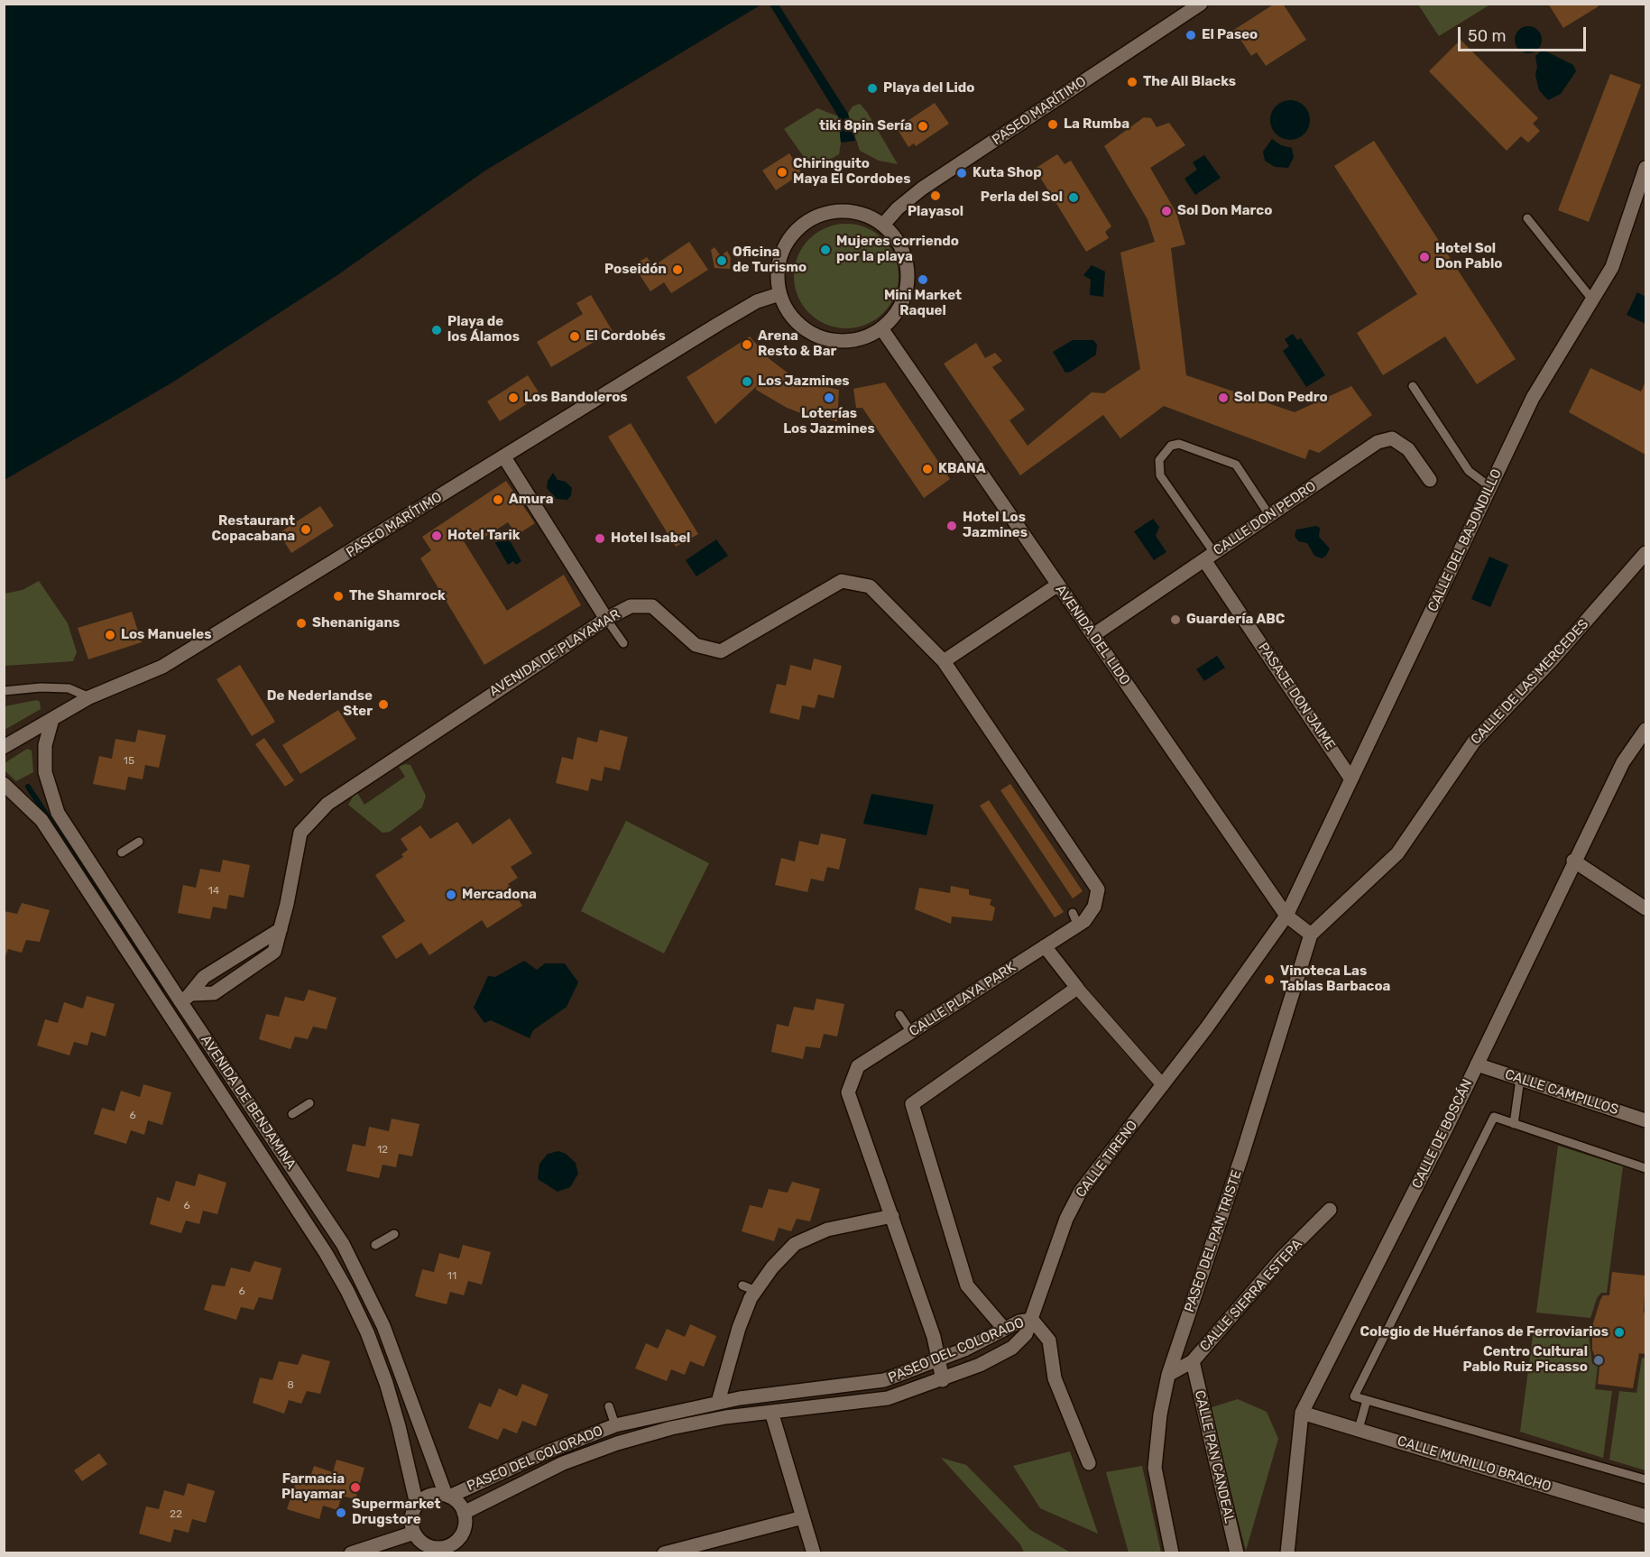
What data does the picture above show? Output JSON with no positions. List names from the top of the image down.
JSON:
{
  "streets": {
    "street": [
      "PASEO MARÍTIMO",
      "CALLE DON PEDRO",
      "CALLE DEL BAJONDILLO",
      "AVENIDA DEL LIDO",
      "AVENIDA DE PLAYAMAR",
      "CALLE DE LAS MERCEDES",
      "PASAJE DON JAIME",
      "CALLE PLAYA PARK",
      "CALLE CAMPILLOS",
      "AVENIDA DE BENJAMINA",
      "CALLE DE BOSCÁN",
      "CALLE TIRENO",
      "PASEO DEL PAN TRISTE",
      "CALLE SIERRA ESTEPA",
      "PASEO DEL COLORADO",
      "CALLE PAN CANDEAL",
      "CALLE MURILLO BRACHO"
    ]
  },
  "crossings": [
    ["PASEO MARÍTIMO", "AVENIDA DEL LIDO"],
    ["PASEO MARÍTIMO", "AVENIDA DE BENJAMINA"],
    ["CALLE DON PEDRO", "AVENIDA DEL LIDO"],
    ["CALLE DON PEDRO", "PASAJE DON JAIME"],
    ["CALLE DEL BAJONDILLO", "AVENIDA DEL LIDO"],
    ["CALLE DEL BAJONDILLO", "PASAJE DON JAIME"],
    ["CALLE DEL BAJONDILLO", "CALLE TIRENO"],
    ["AVENIDA DEL LIDO", "CALLE DE LAS MERCEDES"],
    ["AVENIDA DEL LIDO", "CALLE TIRENO"],
    ["AVENIDA DEL LIDO", "PASEO DEL PAN TRISTE"],
    ["AVENIDA DE PLAYAMAR", "CALLE PLAYA PARK"],
    ["CALLE DE LAS MERCEDES", "PASEO DEL PAN TRISTE"],
    ["CALLE PLAYA PARK", "PASEO DEL COLORADO"],
    ["CALLE CAMPILLOS", "CALLE DE BOSCÁN"],
    ["AVENIDA DE BENJAMINA", "PASEO DEL COLORADO"],
    ["CALLE DE BOSCÁN", "CALLE MURILLO BRACHO"],
    ["CALLE TIRENO", "PASEO DEL COLORADO"],
    ["PASEO DEL PAN TRISTE", "CALLE SIERRA ESTEPA"],
    ["CALLE SIERRA ESTEPA", "CALLE PAN CANDEAL"]
  ],
  "places": [
    "El Paseo",
    "The All Blacks",
    "Playa del Lido",
    "La Rumba",
    "tiki 8pin Sería",
    "Chiringuito Maya El Cordobes",
    "Kuta Shop",
    "Playasol",
    "Perla del Sol",
    "Sol Don Marco",
    "Mujeres corriendo por la playa",
    "Hotel Sol Don Pablo",
    "Oficina de Turismo",
    "Poseidón",
    "Mini Market Raquel",
    "Playa de los Álamos",
    "El Cordobés",
    "Arena Resto & Bar",
    "Los Jazmines",
    "Los Bandoleros",
    "Loterías Los Jazmines",
    "Sol Don Pedro",
    "KBANA",
    "Amura",
    "Hotel Los Jazmines",
    "Restaurant Copacabana",
    "Hotel Tarik",
    "Hotel Isabel",
    "The Shamrock",
    "Guardería ABC",
    "Shenanigans",
    "Los Manueles",
    "De Nederlandse Ster",
    "Mercadona",
    "Vinoteca Las Tablas Barbacoa",
    "Colegio de Huérfanos de Ferroviarios",
    "Centro Cultural Pablo Ruiz Picasso",
    "Farmacia Playamar",
    "Supermarket Drugstore"
  ],
  "house_numbers": [
    "15",
    "14",
    "6",
    "12",
    "6",
    "11",
    "6",
    "8",
    "22"
  ],
  "scale_bar": "50 m"
}
